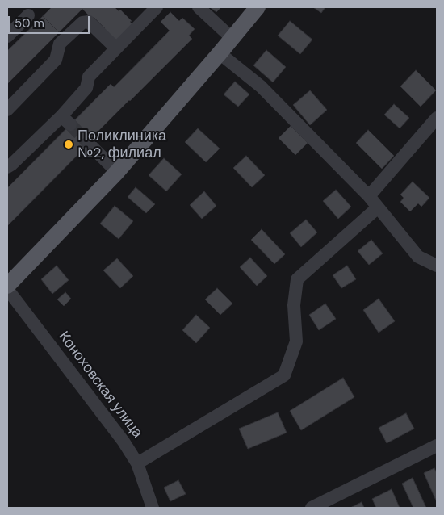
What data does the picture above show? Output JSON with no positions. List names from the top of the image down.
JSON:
{
  "streets": {
    "street": ["Коноховская улица"]
  },
  "places": ["Поликлиника №2, филиал"],
  "scale_bar": "50 m"
}
